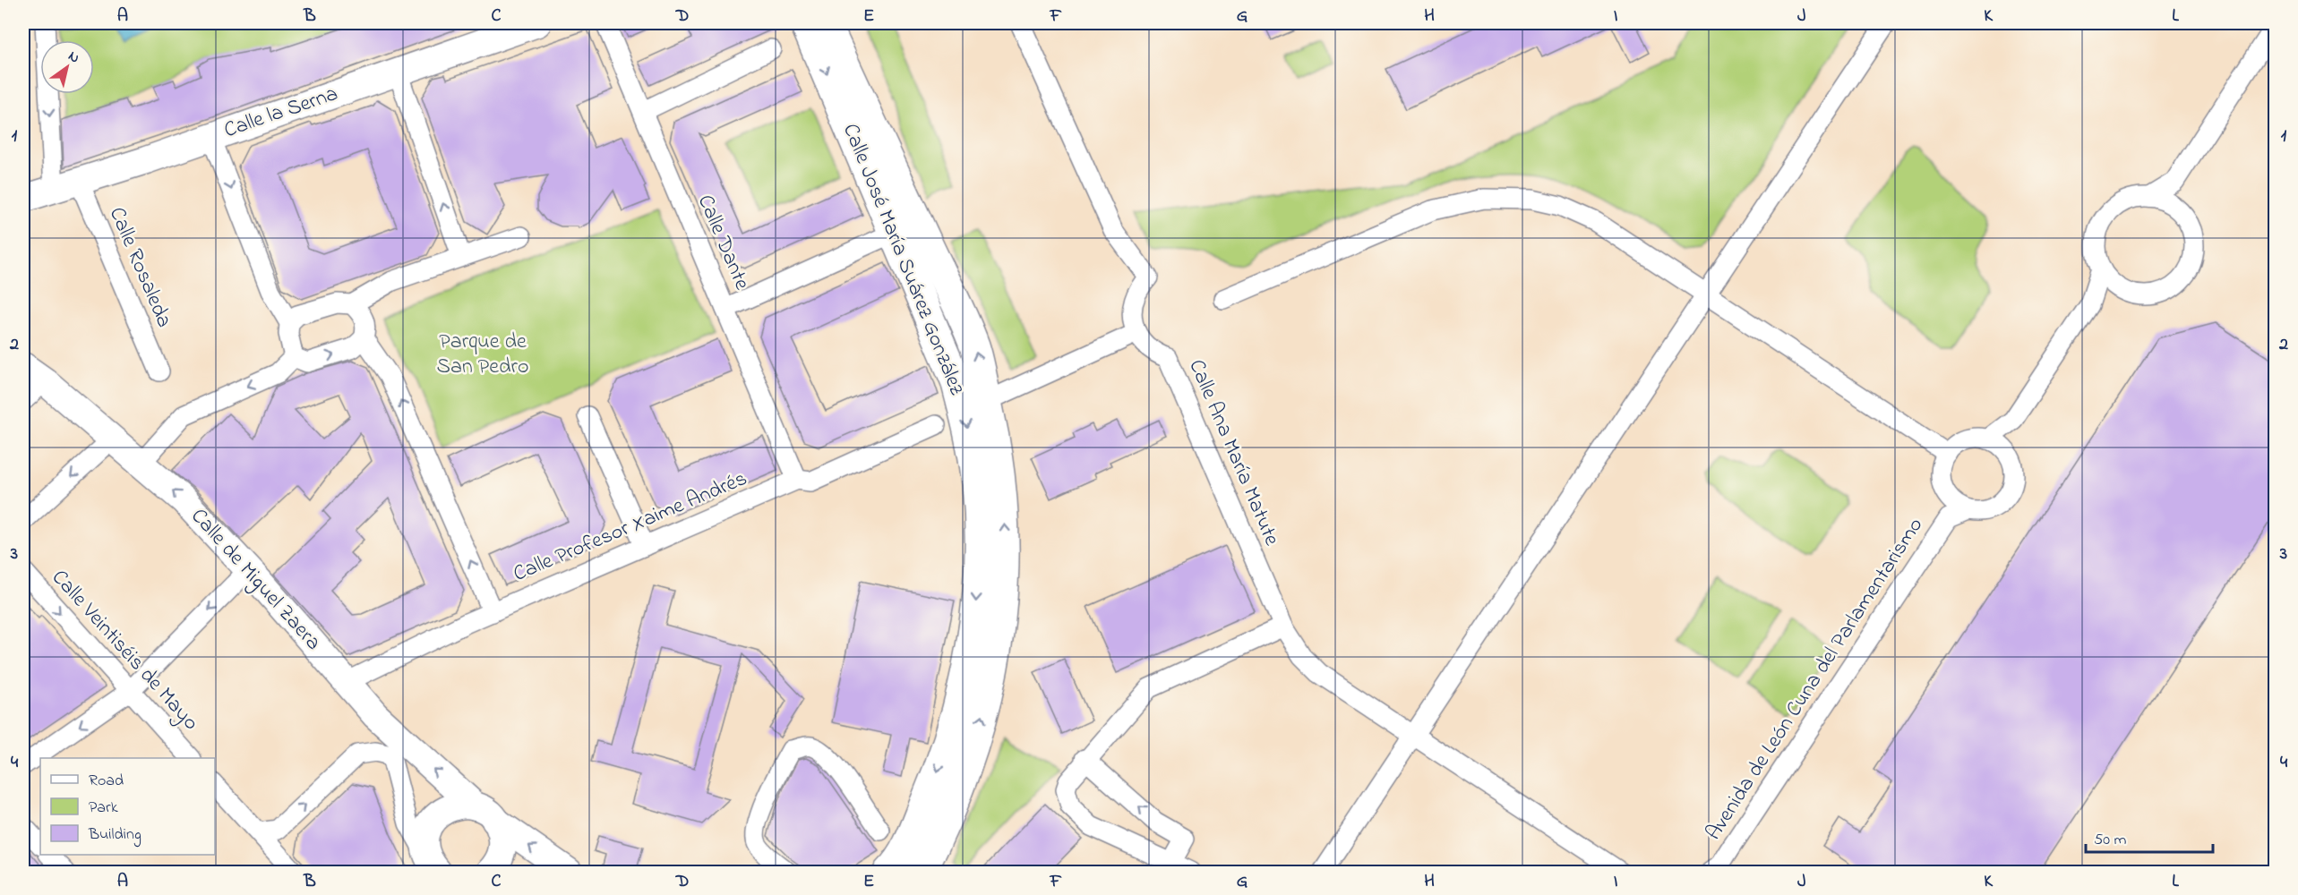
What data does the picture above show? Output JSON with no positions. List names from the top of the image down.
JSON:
{
  "streets": {
    "main road": ["Calle José María Suárez González"],
    "street": [
      "Calle la Serna",
      "Calle Dante",
      "Calle Rosaleda",
      "Calle Ana María Matute",
      "Calle Profesor Xaime Andrés",
      "Calle de Miguel Zaera",
      "Calle Veintiséis de Mayo",
      "Avenida de León Cuna del Parlamentarismo"
    ]
  },
  "crossings": [
    ["Calle la Serna", "Calle Rosaleda"],
    ["Calle Dante", "Calle Profesor Xaime Andrés"],
    ["Calle Profesor Xaime Andrés", "Calle de Miguel Zaera"]
  ],
  "one_way": ["Calle Rosaleda", "Calle Veintiséis de Mayo"],
  "parks": ["Parque de San Pedro"],
  "legend": ["Road", "Park", "Building"],
  "scale_bar": "50 m",
  "north": "top right",
  "grid": {
    "columns": [
      "A",
      "B",
      "C",
      "D",
      "E",
      "F",
      "G",
      "H",
      "I",
      "J",
      "K",
      "L"
    ],
    "rows": [
      "1",
      "2",
      "3",
      "4"
    ]
  }
}
